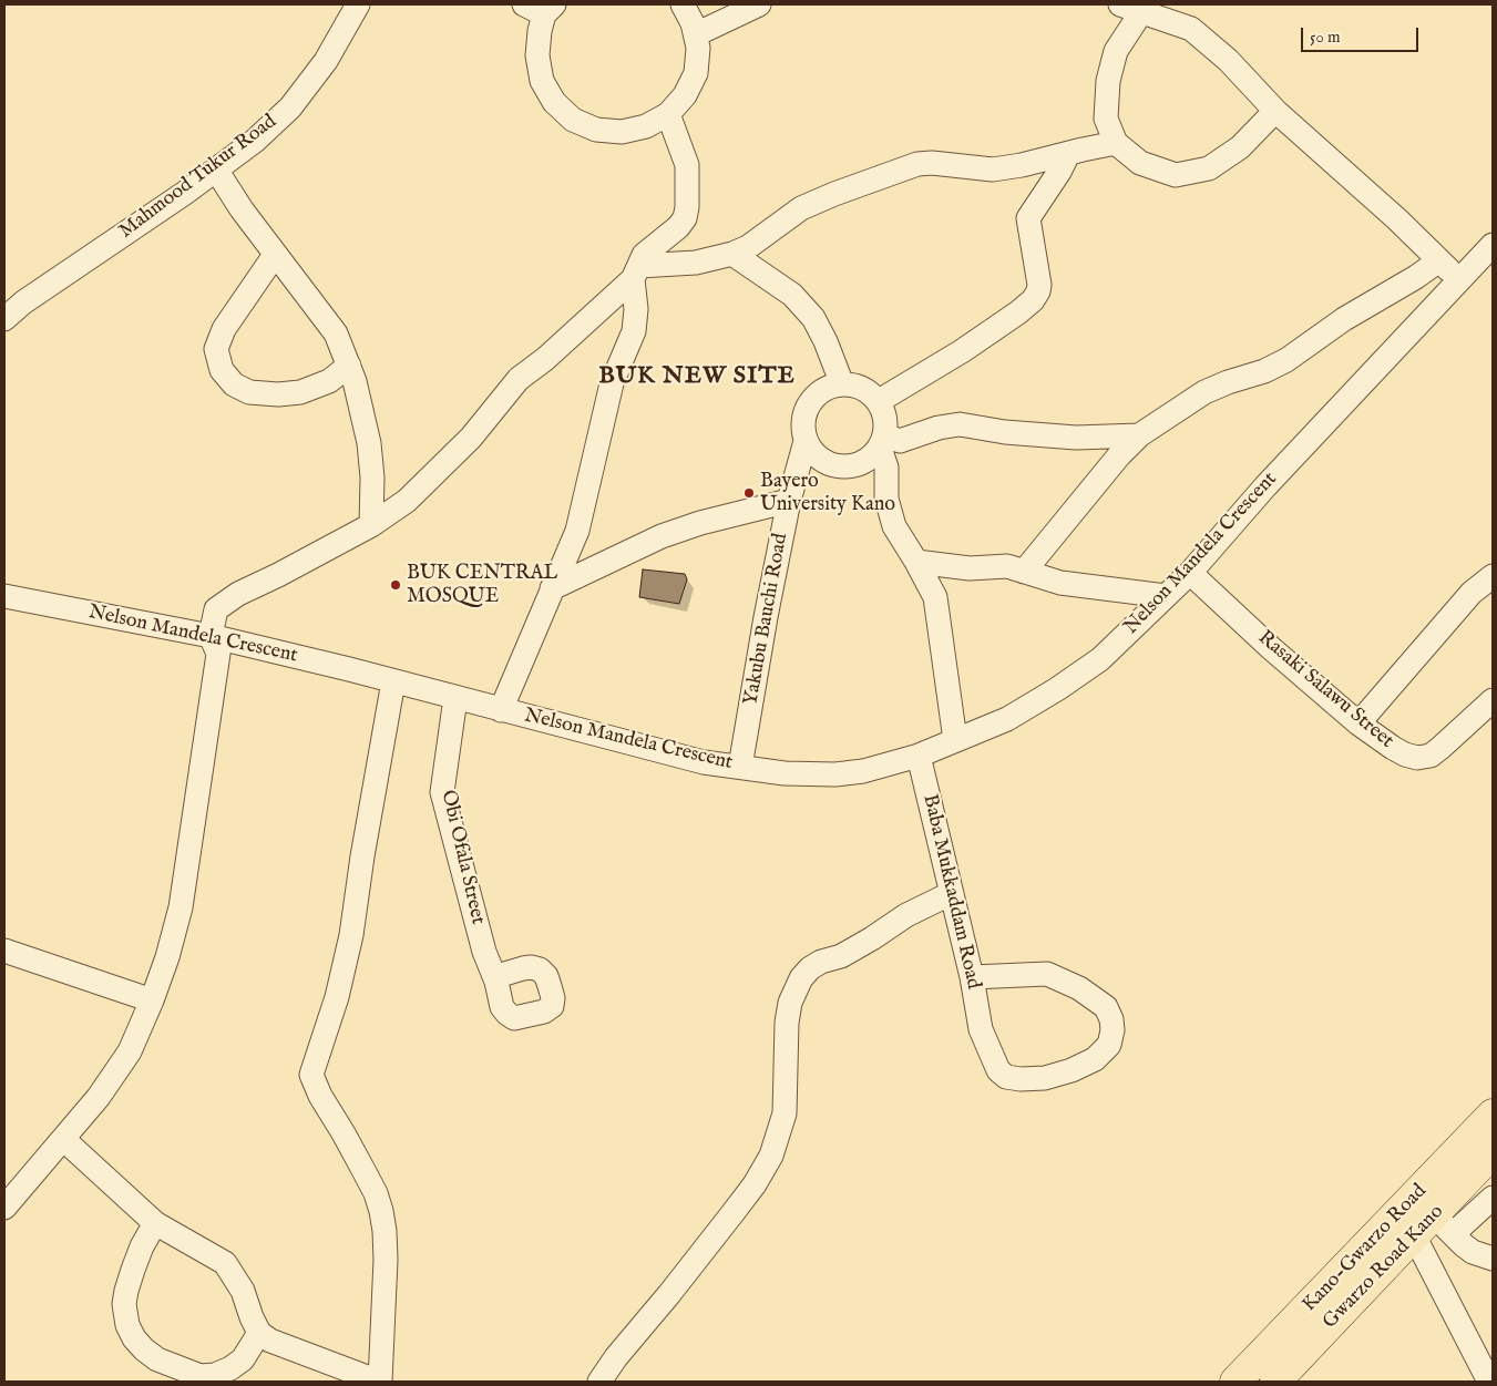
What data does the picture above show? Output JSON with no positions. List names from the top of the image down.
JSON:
{
  "streets": {
    "main road": ["Kano-Gwarzo Road", "Gwarzo Road Kano"],
    "street": [
      "Mahmood Tukur Road",
      "Nelson Mandela Crescent",
      "Yakubu Bauchi Road",
      "Rasaki Salawu Street",
      "Obi Ofala Street",
      "Baba Mukkaddam Road"
    ]
  },
  "crossings": [
    ["Nelson Mandela Crescent", "Yakubu Bauchi Road"],
    ["Nelson Mandela Crescent", "Rasaki Salawu Street"],
    ["Nelson Mandela Crescent", "Obi Ofala Street"],
    ["Nelson Mandela Crescent", "Baba Mukkaddam Road"]
  ],
  "districts": ["BUK NEW SITE"],
  "places": ["Bayero University Kano", "BUK CENTRAL MOSQUE"],
  "scale_bar": "50 m"
}
